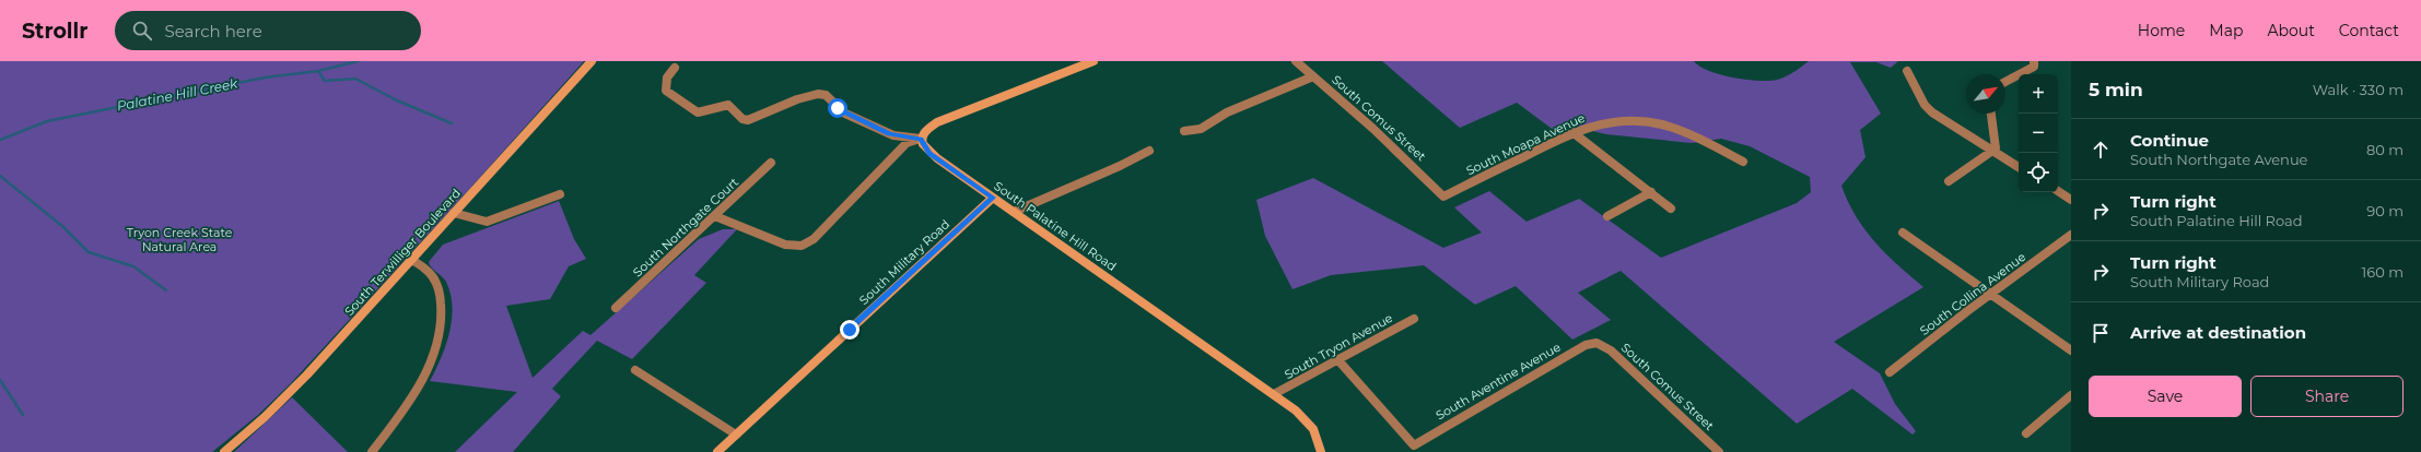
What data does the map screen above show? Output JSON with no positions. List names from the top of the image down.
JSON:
{
  "streets": {
    "street": [
      "South Comus Street",
      "South Moapa Avenue",
      "South Palatine Hill Road",
      "South Northgate Court",
      "South Terwilliger Boulevard",
      "South Military Road",
      "South Collina Avenue",
      "South Tryon Avenue",
      "South Aventine Avenue"
    ]
  },
  "crossings": [
    ["South Comus Street", "South Moapa Avenue"],
    ["South Comus Street", "South Aventine Avenue"],
    ["South Palatine Hill Road", "South Military Road"],
    ["South Palatine Hill Road", "South Tryon Avenue"],
    ["South Tryon Avenue", "South Aventine Avenue"]
  ],
  "water": ["Palatine Hill Creek"],
  "parks": ["Tryon Creek State Natural Area"],
  "north": "top right",
  "page": {
    "header": "Strollr",
    "search": "Search here",
    "nav": [
      "Home",
      "Map",
      "About",
      "Contact"
    ],
    "heading": ["5 min", "Walk · 330 m"],
    "map_buttons": ["+", "−"],
    "list": [
      ["Continue", "South Northgate Avenue", "80 m"],
      ["Turn right", "South Palatine Hill Road", "90 m"],
      ["Turn right", "South Military Road", "160 m"],
      "Arrive at destination"
    ],
    "buttons": ["Save", "Share"]
  }
}
